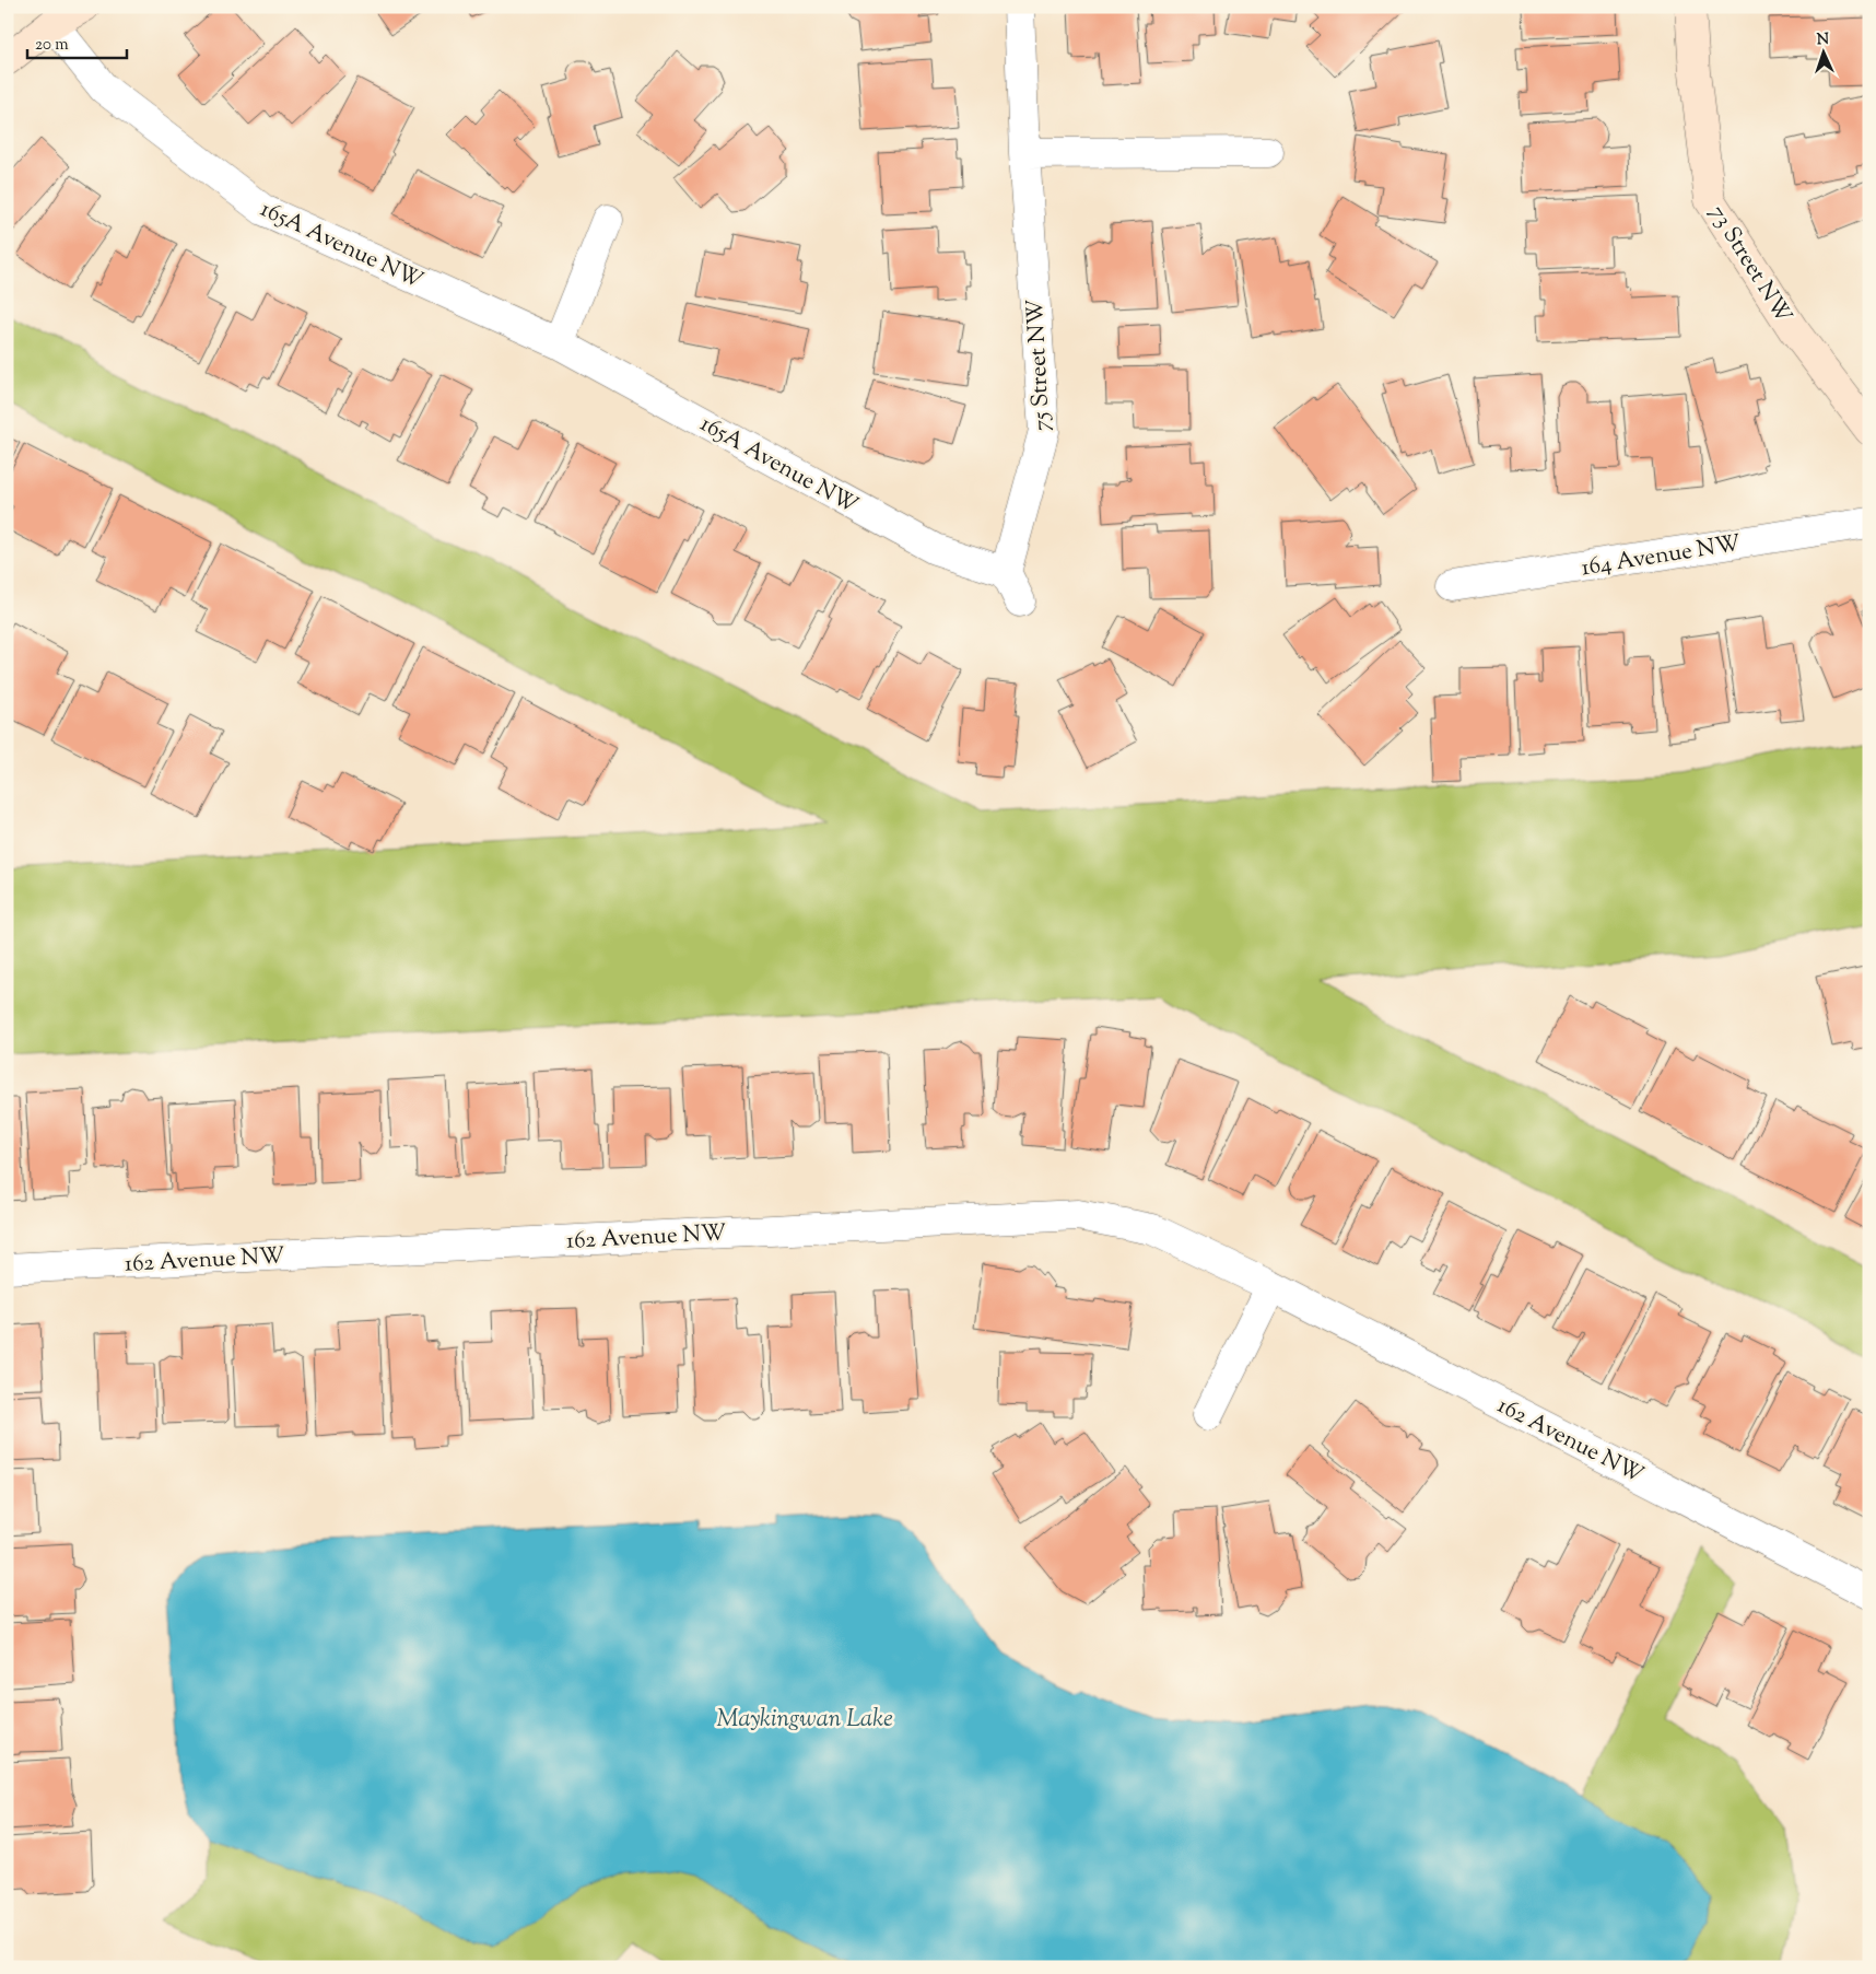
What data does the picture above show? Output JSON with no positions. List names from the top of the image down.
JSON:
{
  "streets": {
    "street": [
      "165A Avenue NW",
      "73 Street NW",
      "75 Street NW",
      "164 Avenue NW",
      "162 Avenue NW"
    ]
  },
  "crossings": [
    ["165A Avenue NW", "75 Street NW"]
  ],
  "water": ["Maykingwan Lake"],
  "scale_bar": "20 m",
  "north": "top"
}
